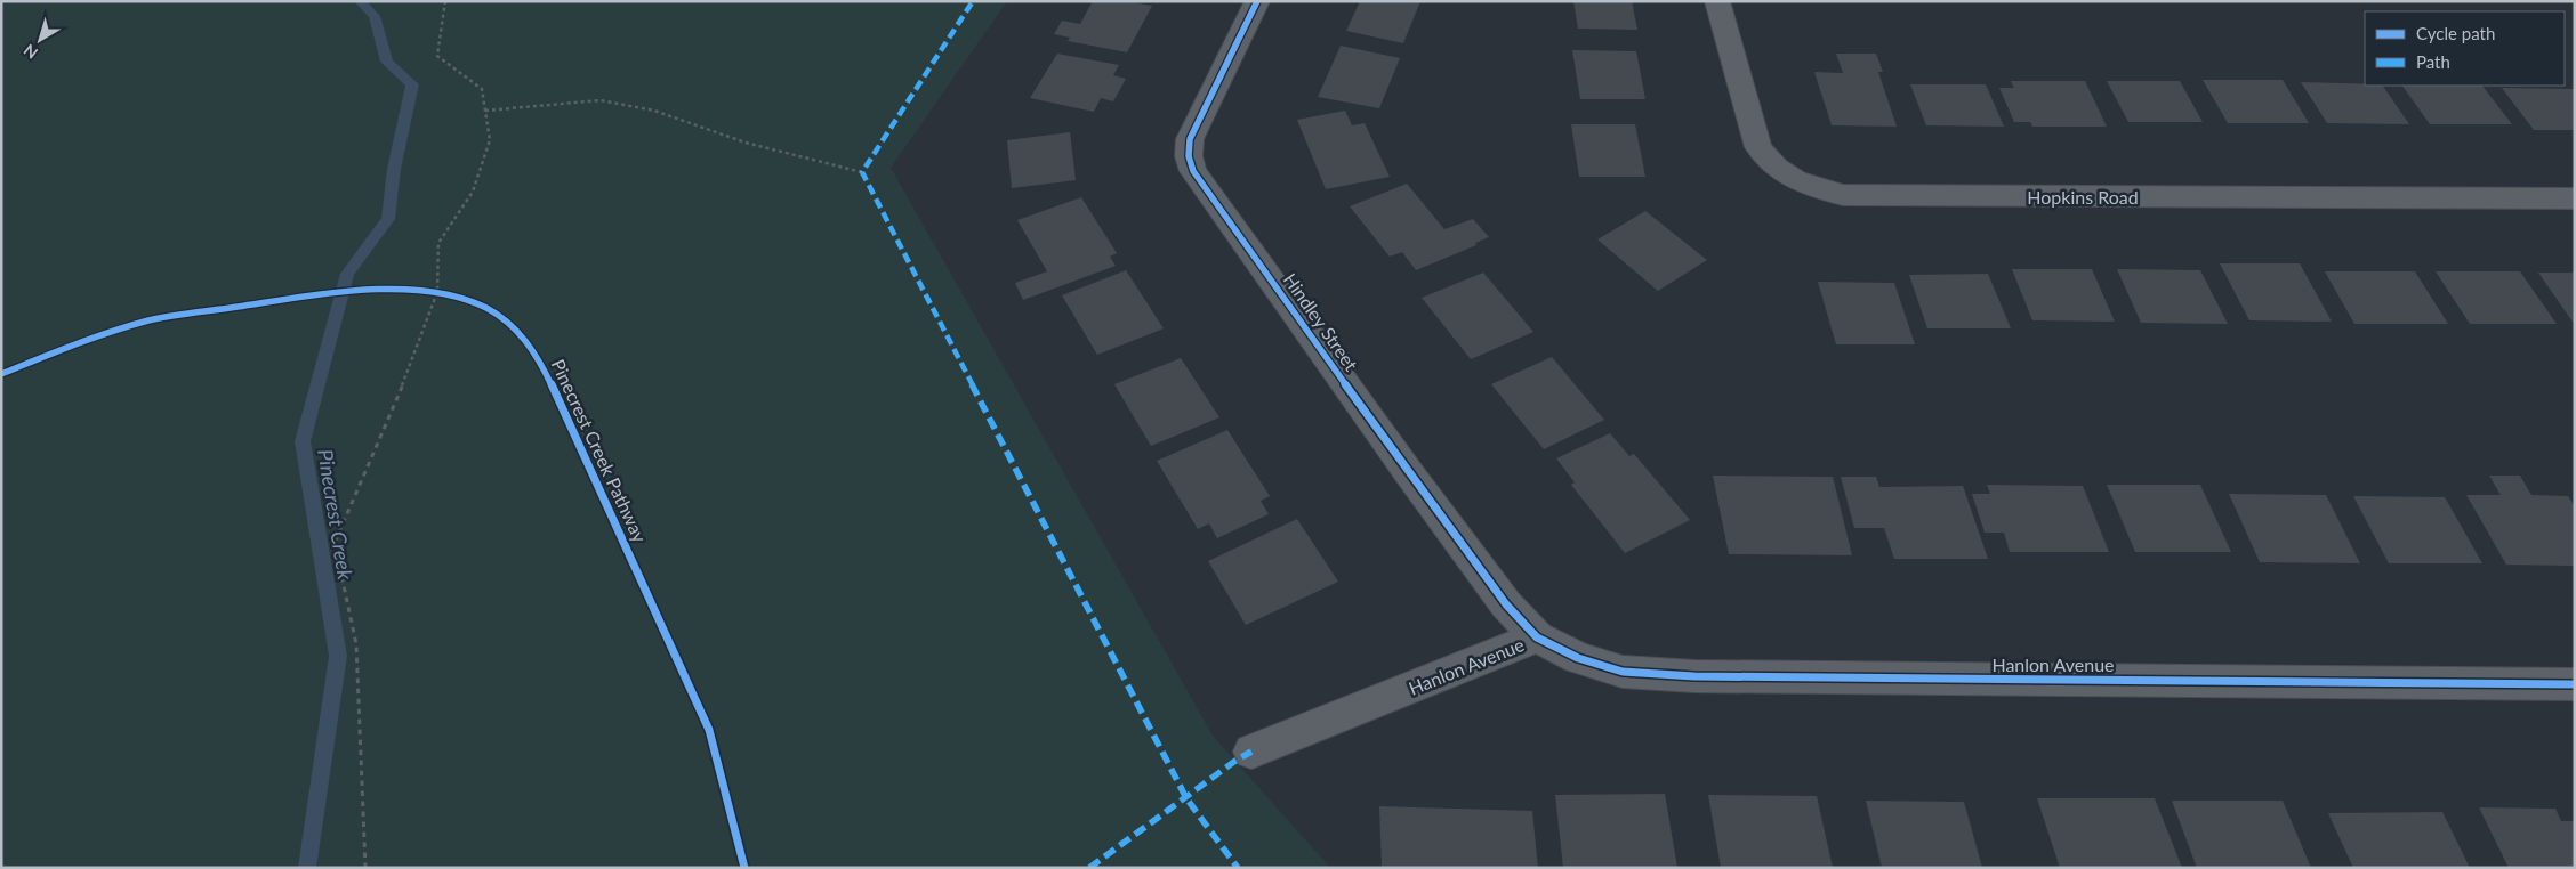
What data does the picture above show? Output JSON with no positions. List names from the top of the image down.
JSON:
{
  "streets": {
    "street": ["Hopkins Road", "Hindley Street", "Hanlon Avenue"],
    "cycle path": ["Pinecrest Creek Pathway"]
  },
  "crossings": [
    ["Hindley Street", "Hanlon Avenue"]
  ],
  "water": ["Pinecrest Creek"],
  "legend": ["Cycle path", "Path"],
  "north": "bottom left"
}
